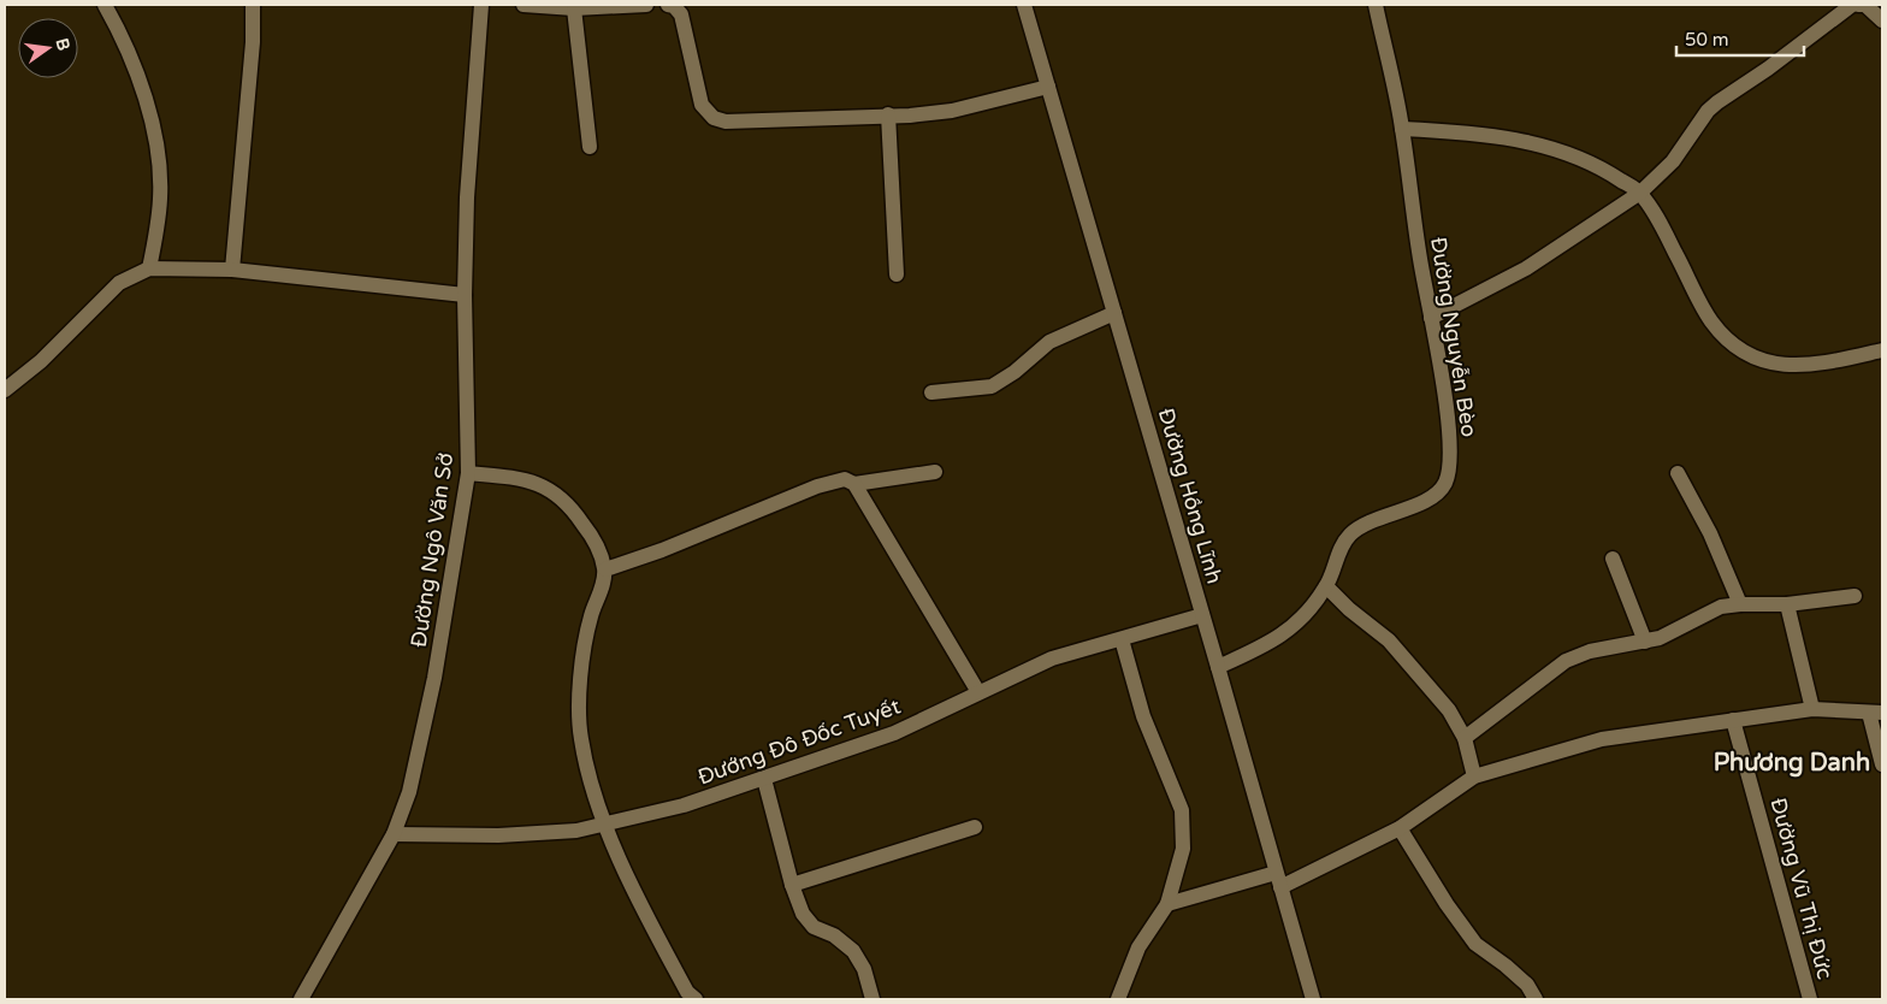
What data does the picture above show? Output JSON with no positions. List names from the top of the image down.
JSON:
{
  "streets": {
    "street": [
      "Đường Nguyễn Bèo",
      "Đường Hồng Lĩnh",
      "Đường Ngô Văn Sở",
      "Đướng Đô Đốc Tuyết",
      "Đường Vũ Thị Đức"
    ]
  },
  "crossings": [
    ["Đường Nguyễn Bèo", "Đường Hồng Lĩnh"],
    ["Đường Hồng Lĩnh", "Đướng Đô Đốc Tuyết"],
    ["Đường Ngô Văn Sở", "Đướng Đô Đốc Tuyết"]
  ],
  "districts": ["Phương Danh"],
  "scale_bar": "50 m",
  "north": "right"
}
